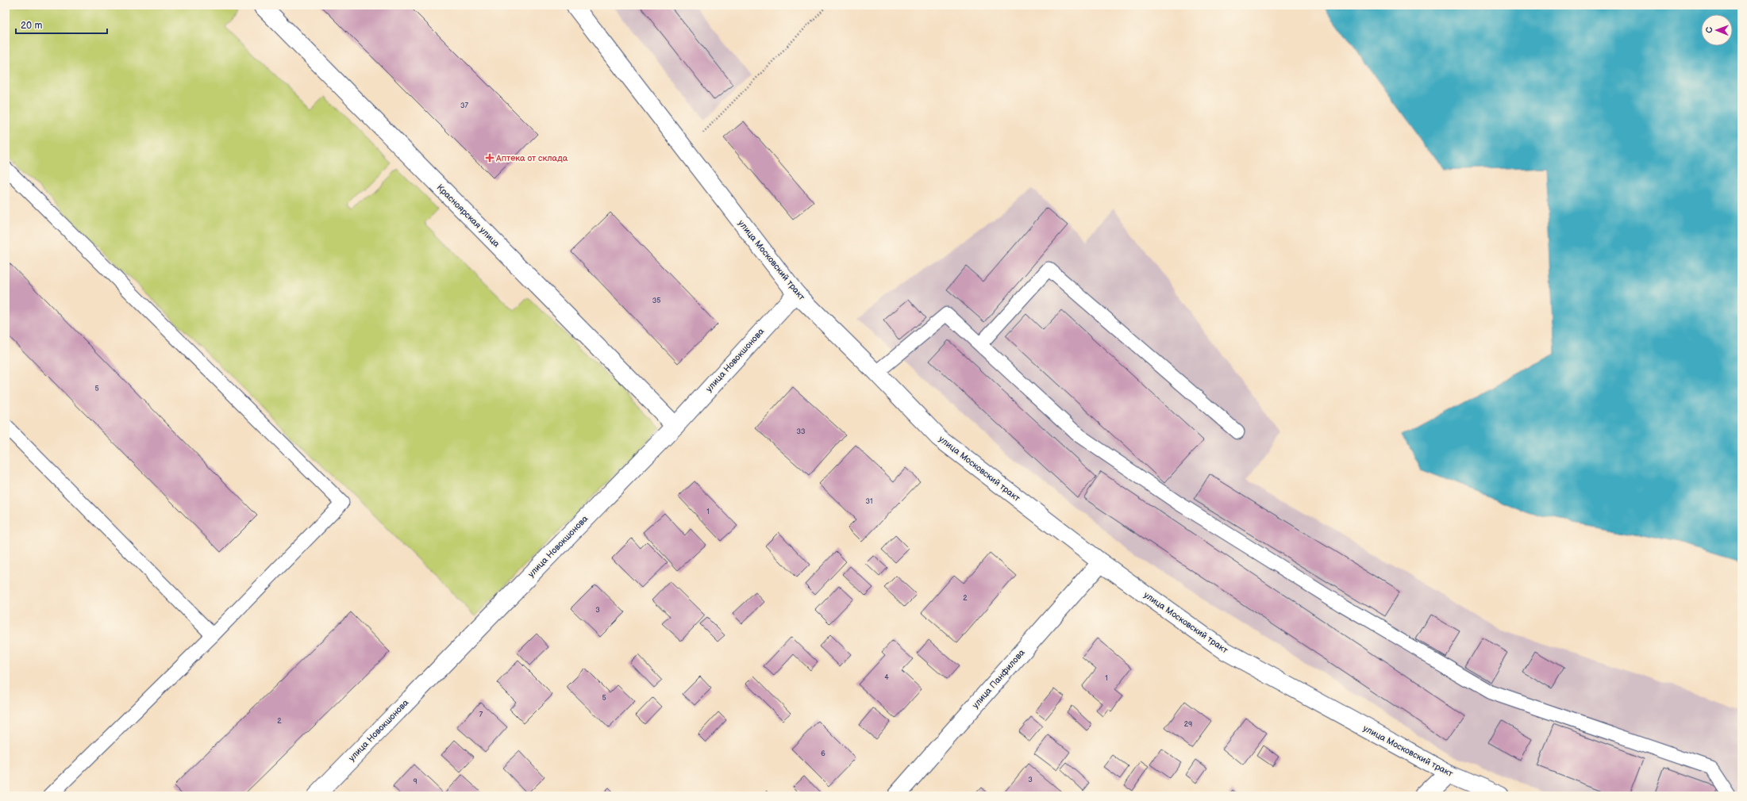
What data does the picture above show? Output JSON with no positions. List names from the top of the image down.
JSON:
{
  "streets": {
    "street": [
      "Красноярская улица",
      "улица Московский тракт",
      "улица Новокшонова",
      "улица Панфилова"
    ]
  },
  "crossings": [
    ["Красноярская улица", "улица Новокшонова"],
    ["улица Московский тракт", "улица Новокшонова"],
    ["улица Московский тракт", "улица Панфилова"]
  ],
  "places": {
    "health": ["Аптека от склада"]
  },
  "house_numbers": [
    "37",
    "35",
    "5",
    "33",
    "31",
    "1",
    "2",
    "3",
    "4",
    "1",
    "5",
    "7",
    "2",
    "29",
    "6",
    "3",
    "9"
  ],
  "scale_bar": "20 m",
  "north": "left"
}
